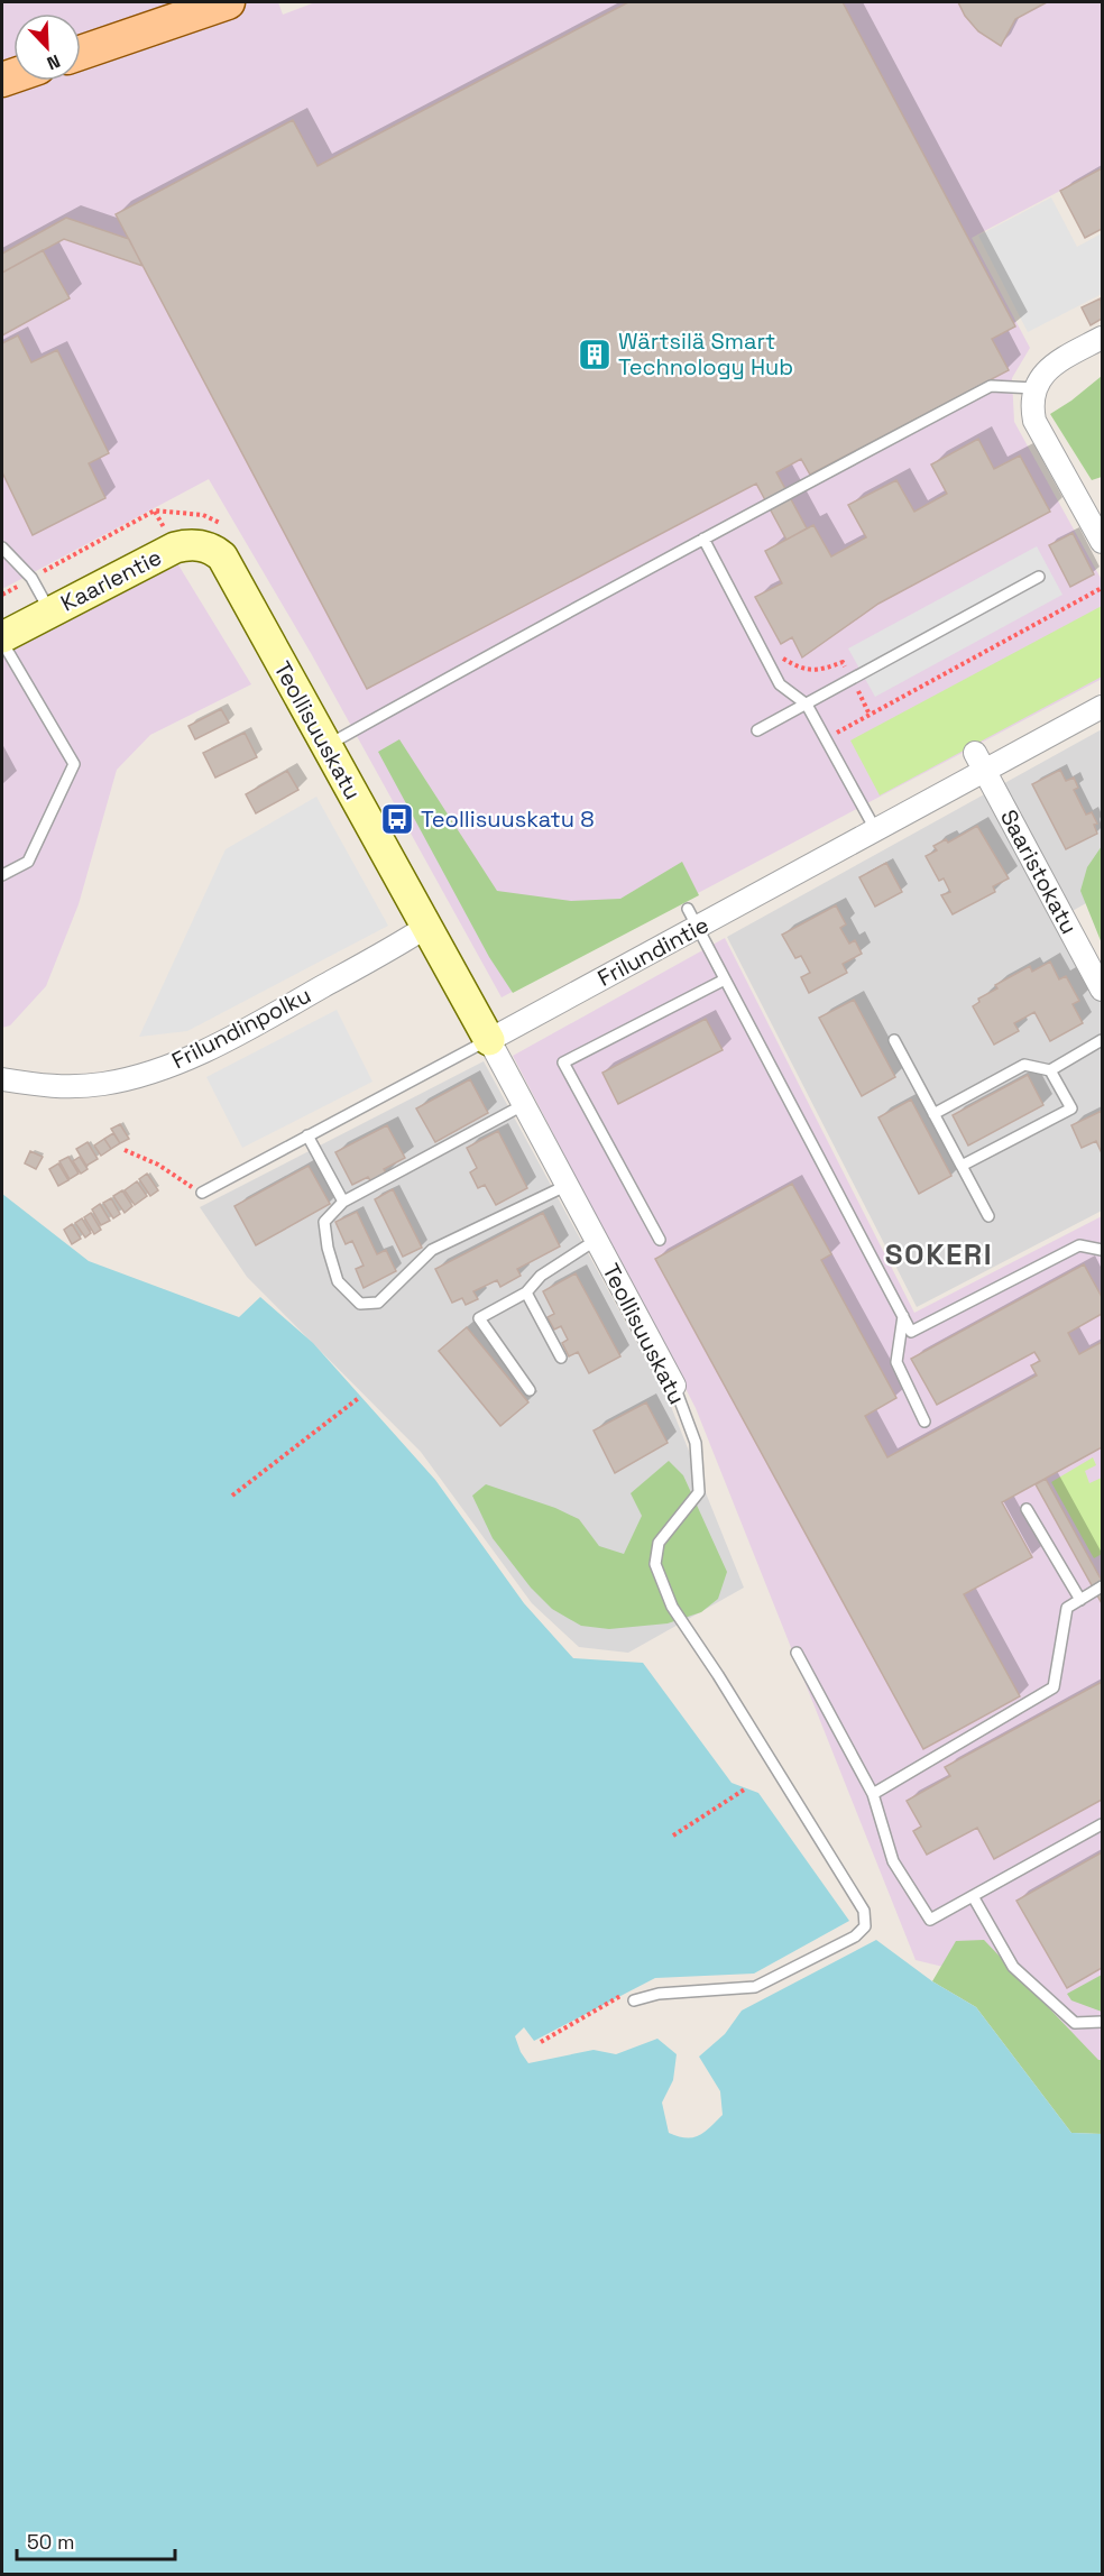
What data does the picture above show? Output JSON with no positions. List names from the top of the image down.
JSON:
{
  "streets": {
    "street": [
      "Kaarlentie",
      "Teollisuuskatu",
      "Saaristokatu",
      "Frilundintie",
      "Frilundinpolku"
    ]
  },
  "crossings": [
    ["Kaarlentie", "Teollisuuskatu"],
    ["Teollisuuskatu", "Frilundintie"],
    ["Teollisuuskatu", "Frilundinpolku"],
    ["Saaristokatu", "Frilundintie"]
  ],
  "districts": ["SOKERI"],
  "places": {
    "building": ["Wärtsilä Smart Technology Hub"],
    "bus stop": ["Teollisuuskatu 8"]
  },
  "scale_bar": "50 m",
  "north": "bottom right"
}
